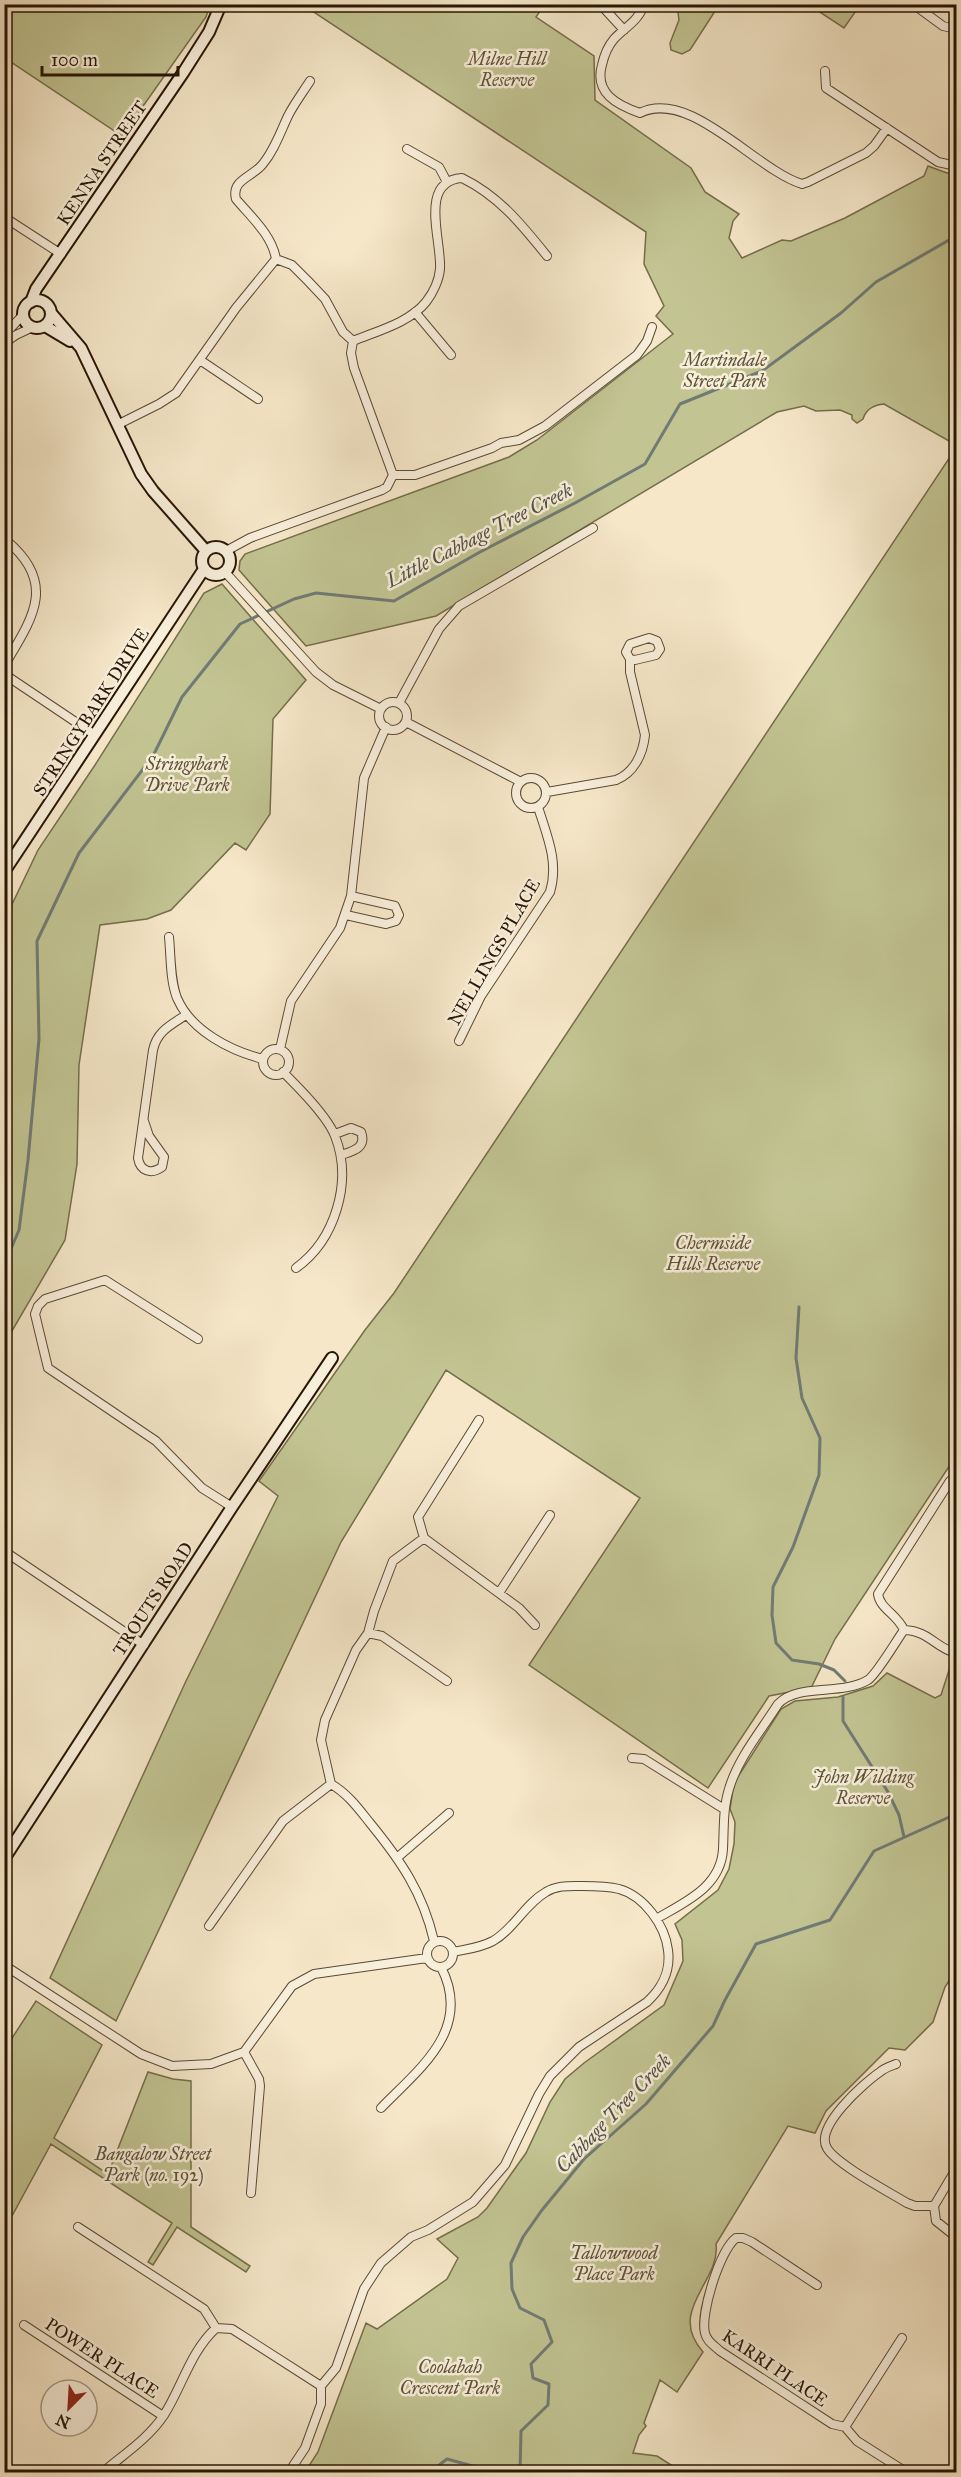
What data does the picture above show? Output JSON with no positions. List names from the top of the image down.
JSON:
{
  "streets": {
    "street": [
      "KENNA STREET",
      "STRINGYBARK DRIVE",
      "NELLINGS PLACE",
      "TROUTS ROAD",
      "POWER PLACE",
      "KARRI PLACE"
    ]
  },
  "water": ["Little Cabbage Tree Creek", "Cabbage Tree Creek"],
  "parks": [
    "Milne Hill Reserve",
    "Martindale Street Park",
    "Stringybark Drive Park",
    "Chermside Hills Reserve",
    "John Wilding Reserve",
    "Bangalow Street Park (no. 192)",
    "Tallowwood Place Park",
    "Coolabah Crescent Park"
  ],
  "scale_bar": "100 m",
  "north": "bottom left"
}
